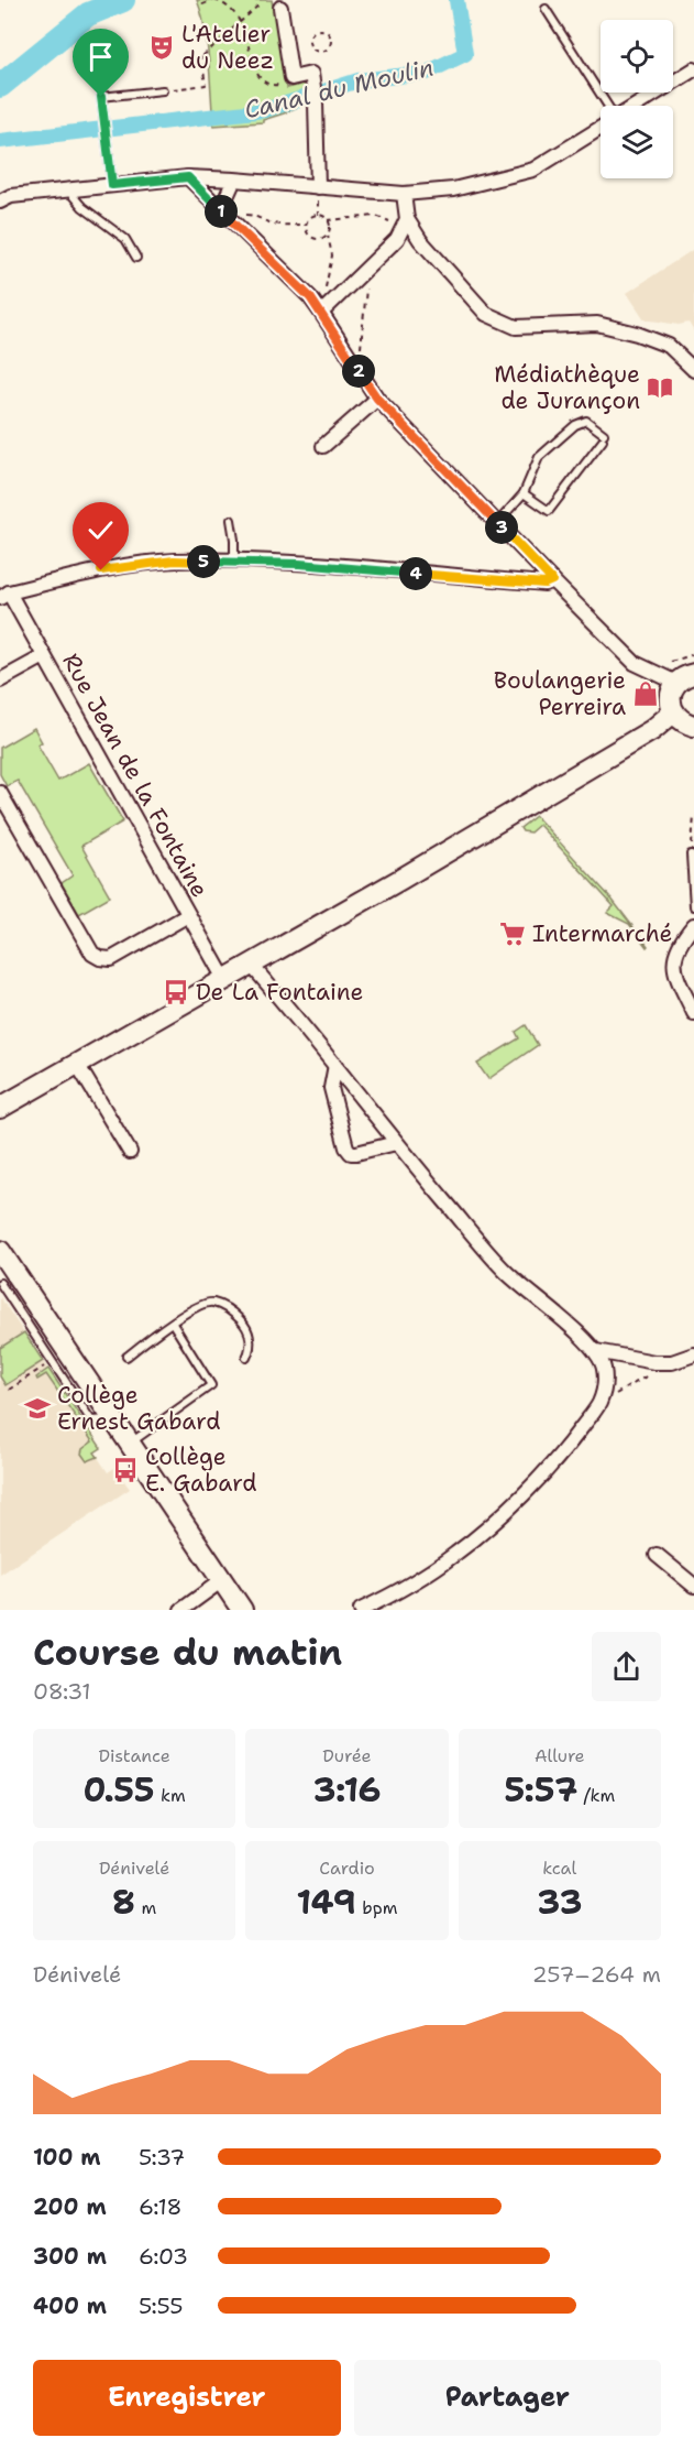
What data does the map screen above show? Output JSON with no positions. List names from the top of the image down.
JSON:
{
  "streets": {
    "street": ["Rue Jean de la Fontaine"]
  },
  "water": ["Canal du Moulin"],
  "places": {
    "theatre": ["L'Atelier du Neez"],
    "library": ["Médiathèque de Jurançon"],
    "shop": ["Boulangerie Perreira"],
    "supermarket": ["Intermarché"],
    "bus stop": ["De La Fontaine", "Collège E. Gabard"],
    "school or university": ["Collège Ernest Gabard"]
  },
  "page": {
    "pins": [
      "1",
      "2",
      "3",
      "5",
      "4"
    ],
    "heading": ["Course du matin", "08:31"],
    "stats": [
      ["Distance", "0.55 km"],
      ["Durée", "3:16"],
      ["Allure", "5:57 /km"],
      ["Dénivelé", "8 m"],
      ["Cardio", "149 bpm"],
      ["kcal", "33"]
    ],
    "chart": ["Dénivelé", "257–264 m"],
    "list": [
      {
        "name": "100 m",
        "note": "5:37"
      },
      {
        "name": "200 m",
        "note": "6:18"
      },
      {
        "name": "300 m",
        "note": "6:03"
      },
      {
        "name": "400 m",
        "note": "5:55"
      }
    ],
    "buttons": ["Enregistrer", "Partager"]
  }
}
